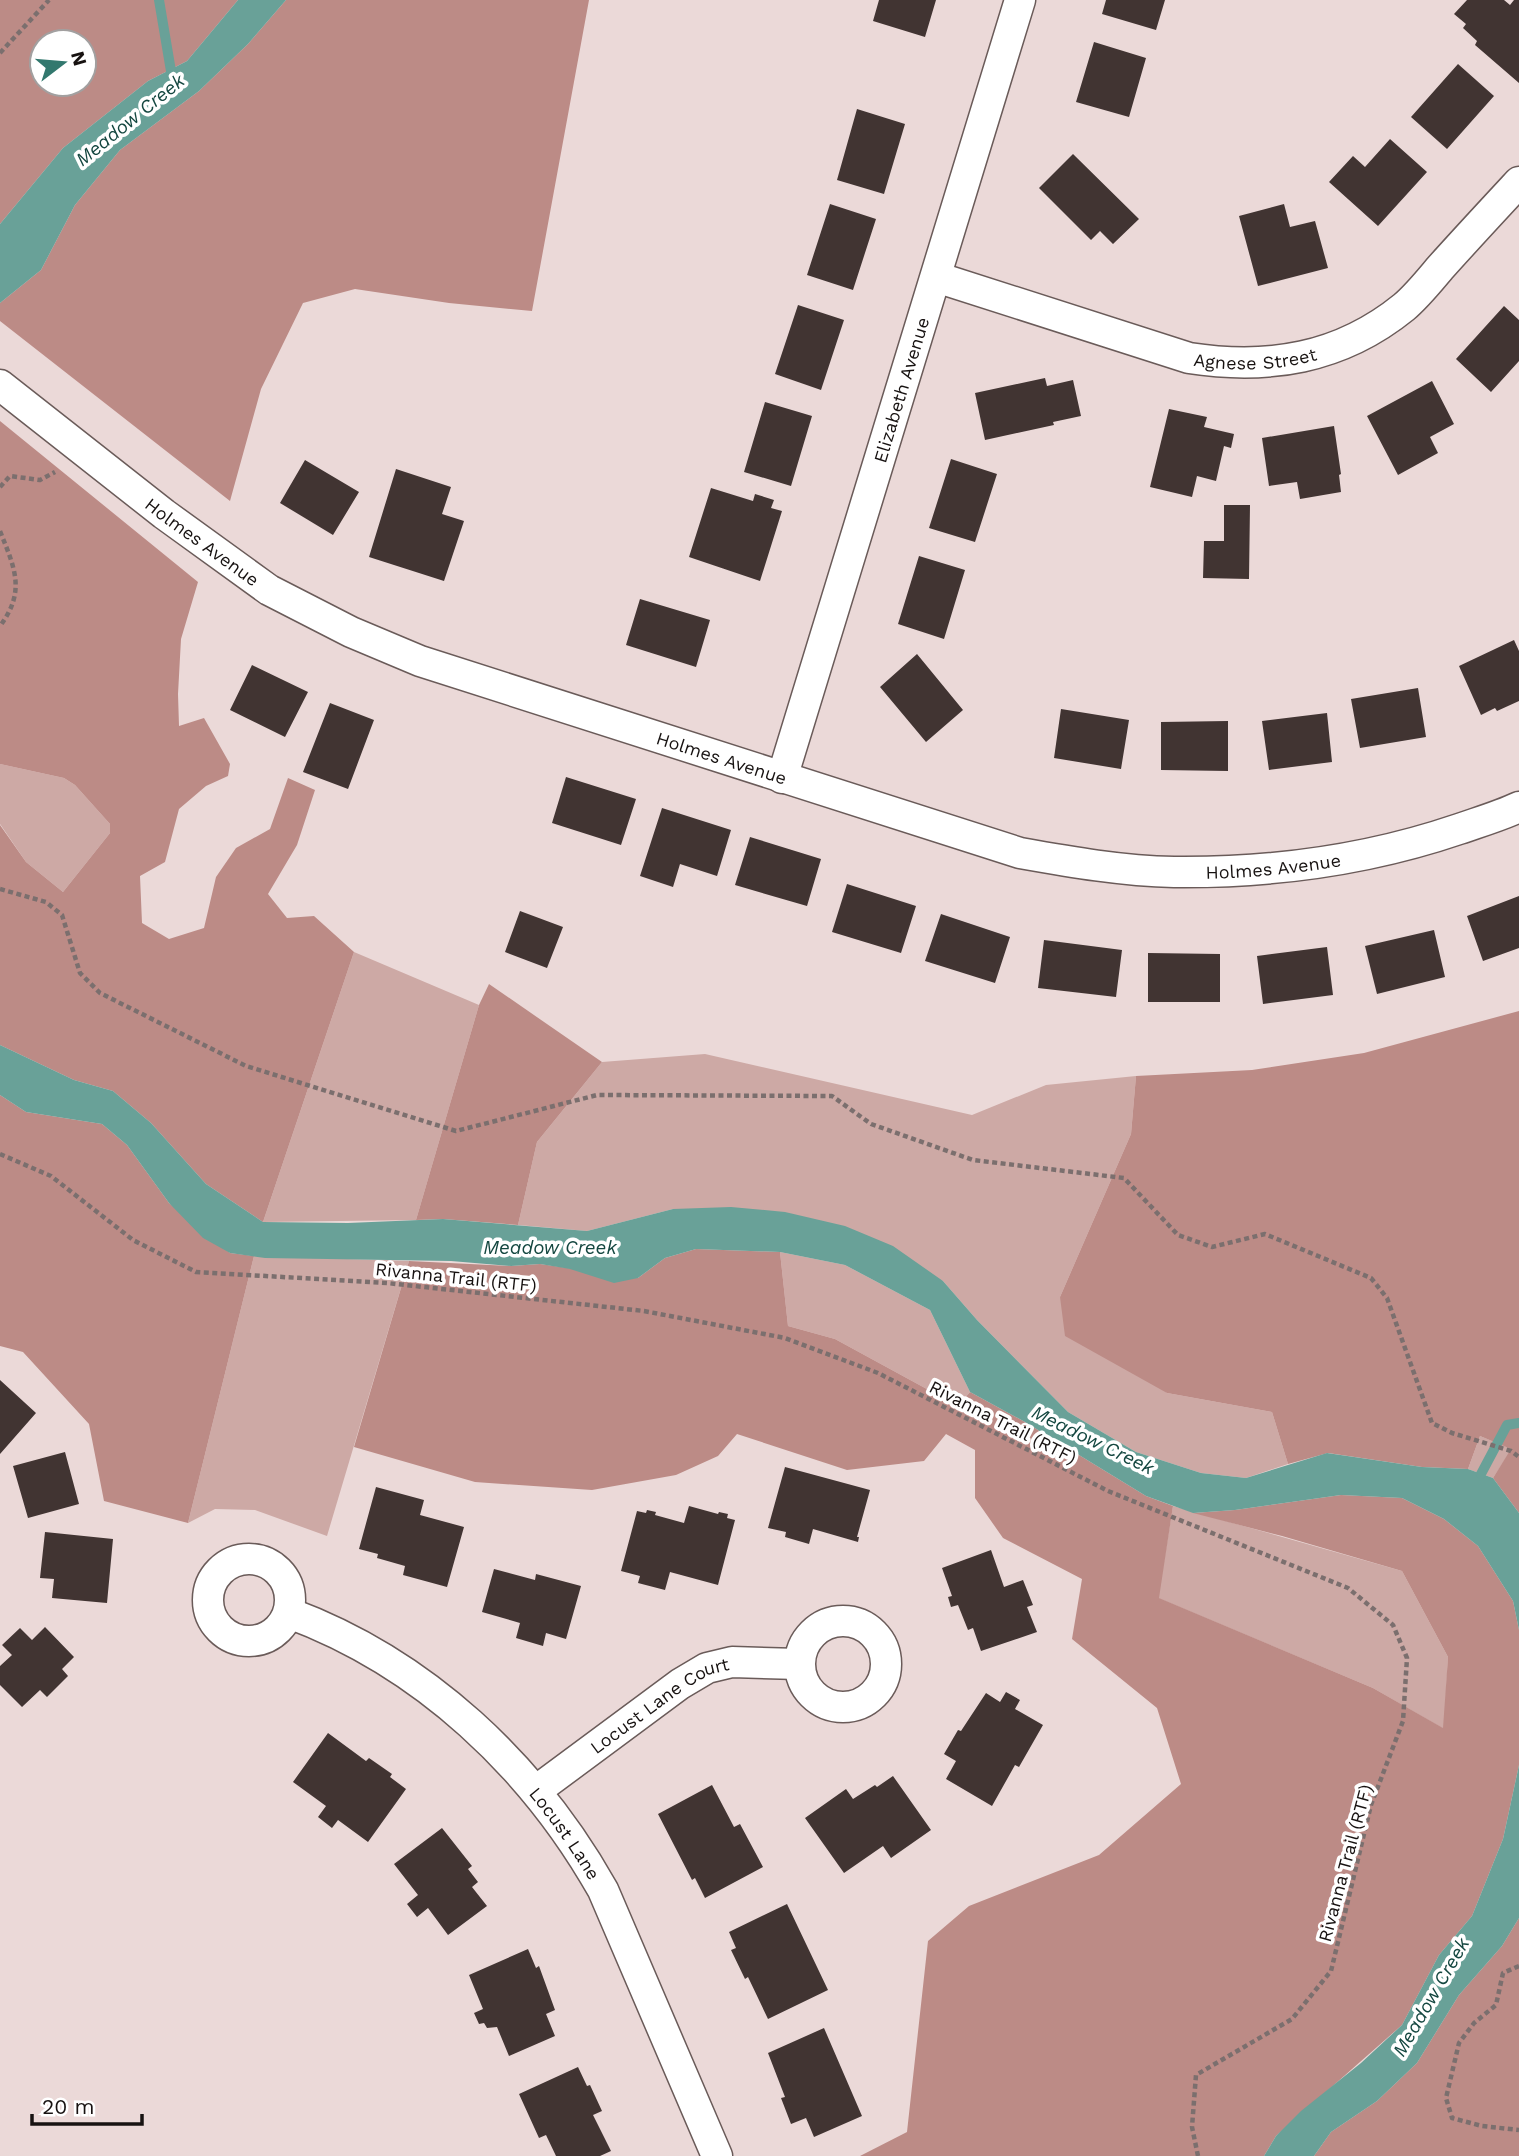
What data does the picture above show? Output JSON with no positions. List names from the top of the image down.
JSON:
{
  "streets": {
    "street": [
      "Agnese Street",
      "Elizabeth Avenue",
      "Holmes Avenue",
      "Locust Lane Court",
      "Locust Lane"
    ],
    "path": ["Rivanna Trail (RTF)"]
  },
  "crossings": [
    ["Agnese Street", "Elizabeth Avenue"],
    ["Elizabeth Avenue", "Holmes Avenue"],
    ["Locust Lane Court", "Locust Lane"]
  ],
  "water": ["Meadow Creek"],
  "scale_bar": "20 m",
  "north": "right"
}
